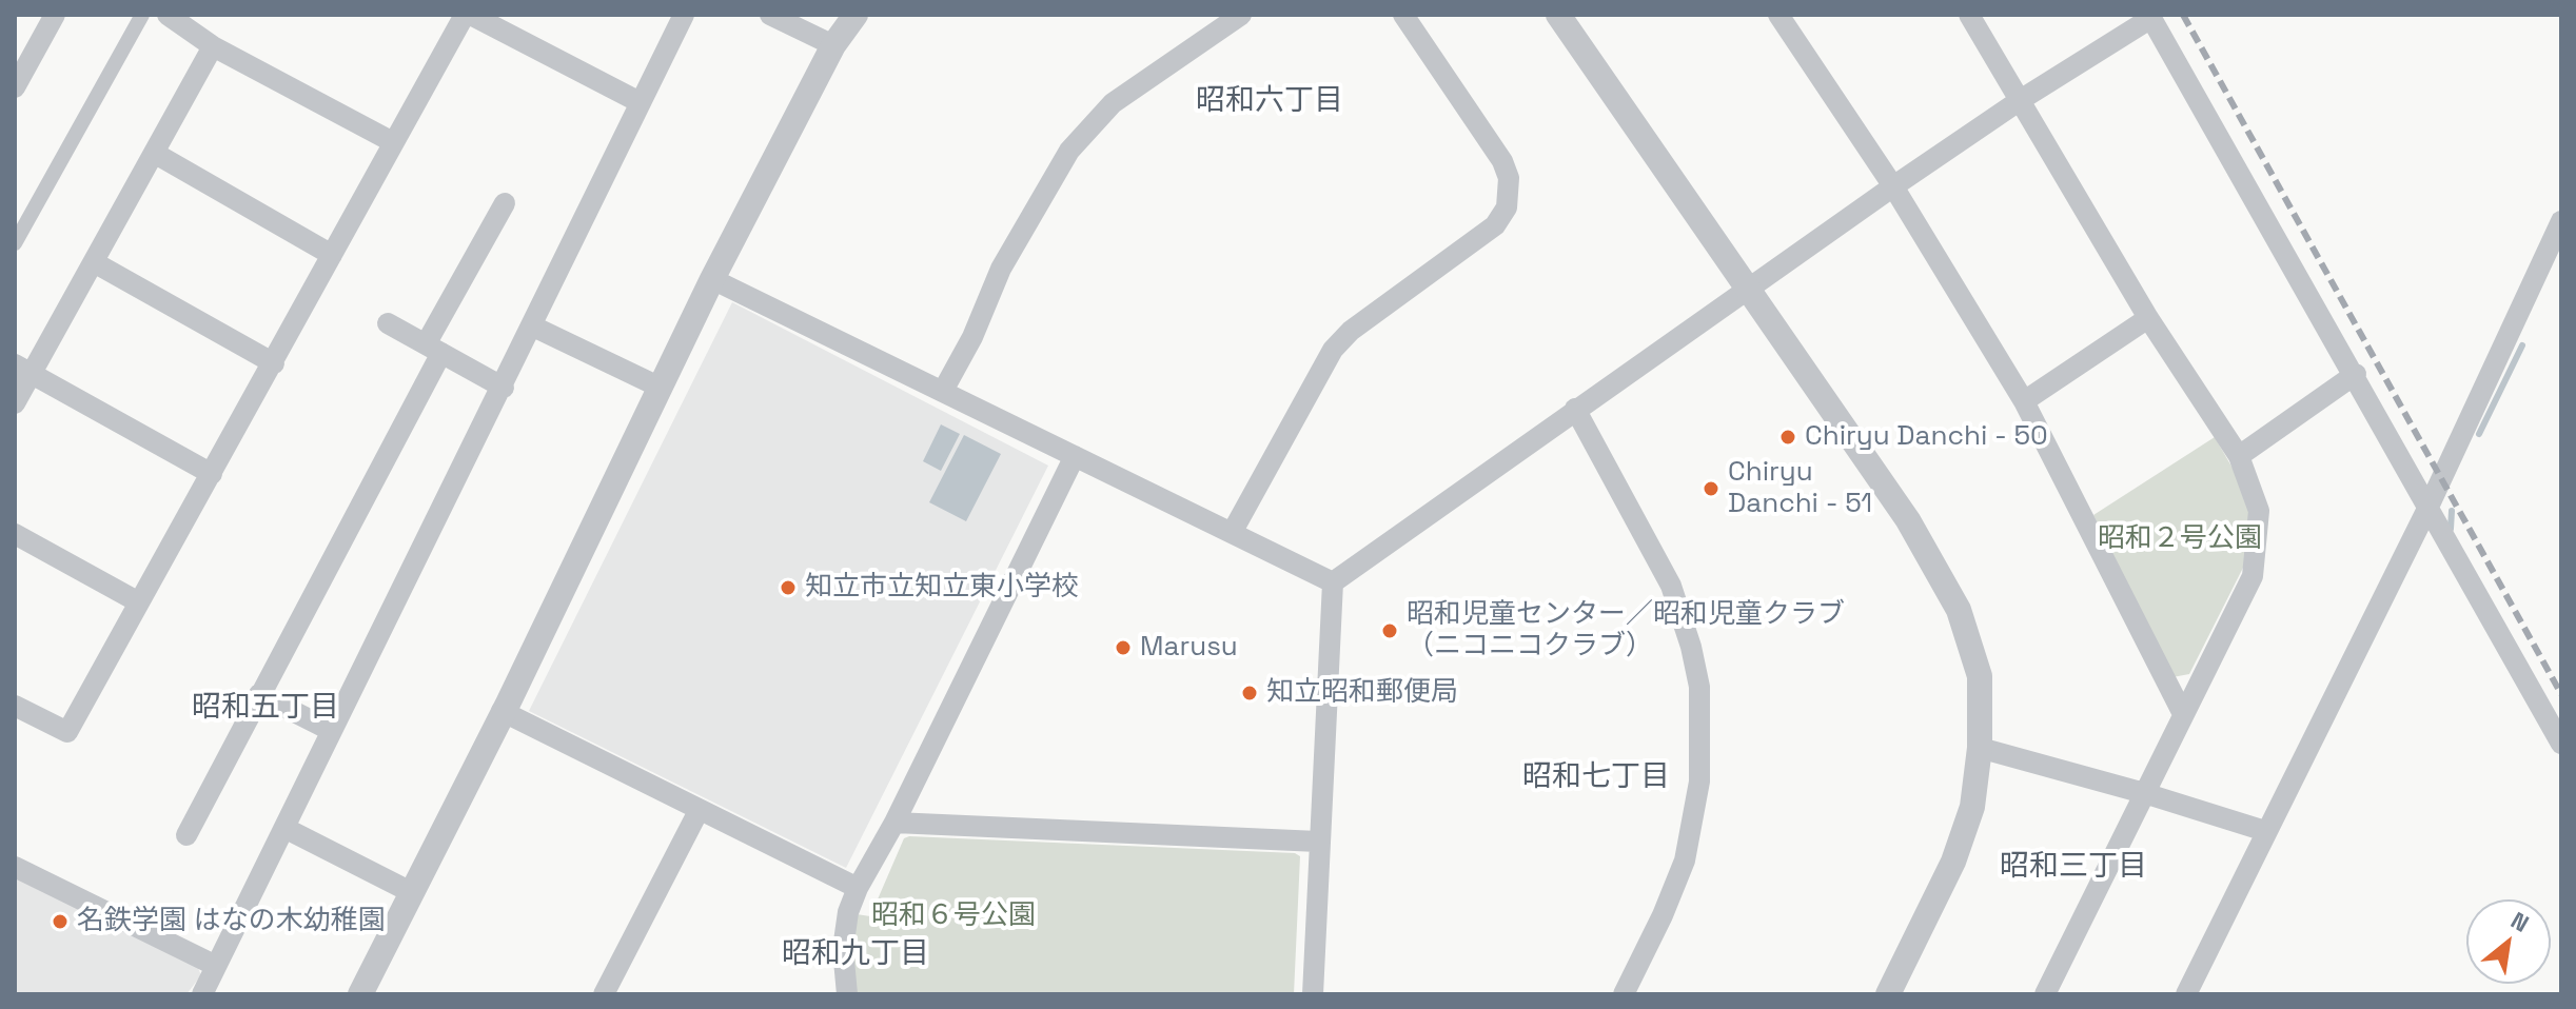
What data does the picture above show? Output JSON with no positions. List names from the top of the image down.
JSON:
{
  "districts": [
    "昭和六丁目",
    "昭和五丁目",
    "昭和七丁目",
    "昭和三丁目",
    "昭和九丁目"
  ],
  "parks": ["昭和２号公園", "昭和６号公園"],
  "places": [
    "Chiryu Danchi - 50",
    "Chiryu Danchi - 51",
    "知立市立知立東小学校",
    "昭和児童センター／昭和児童クラブ （ニコニコクラブ）",
    "Marusu",
    "知立昭和郵便局",
    "名鉄学園 はなの木幼稚園"
  ],
  "north": "top right"
}
